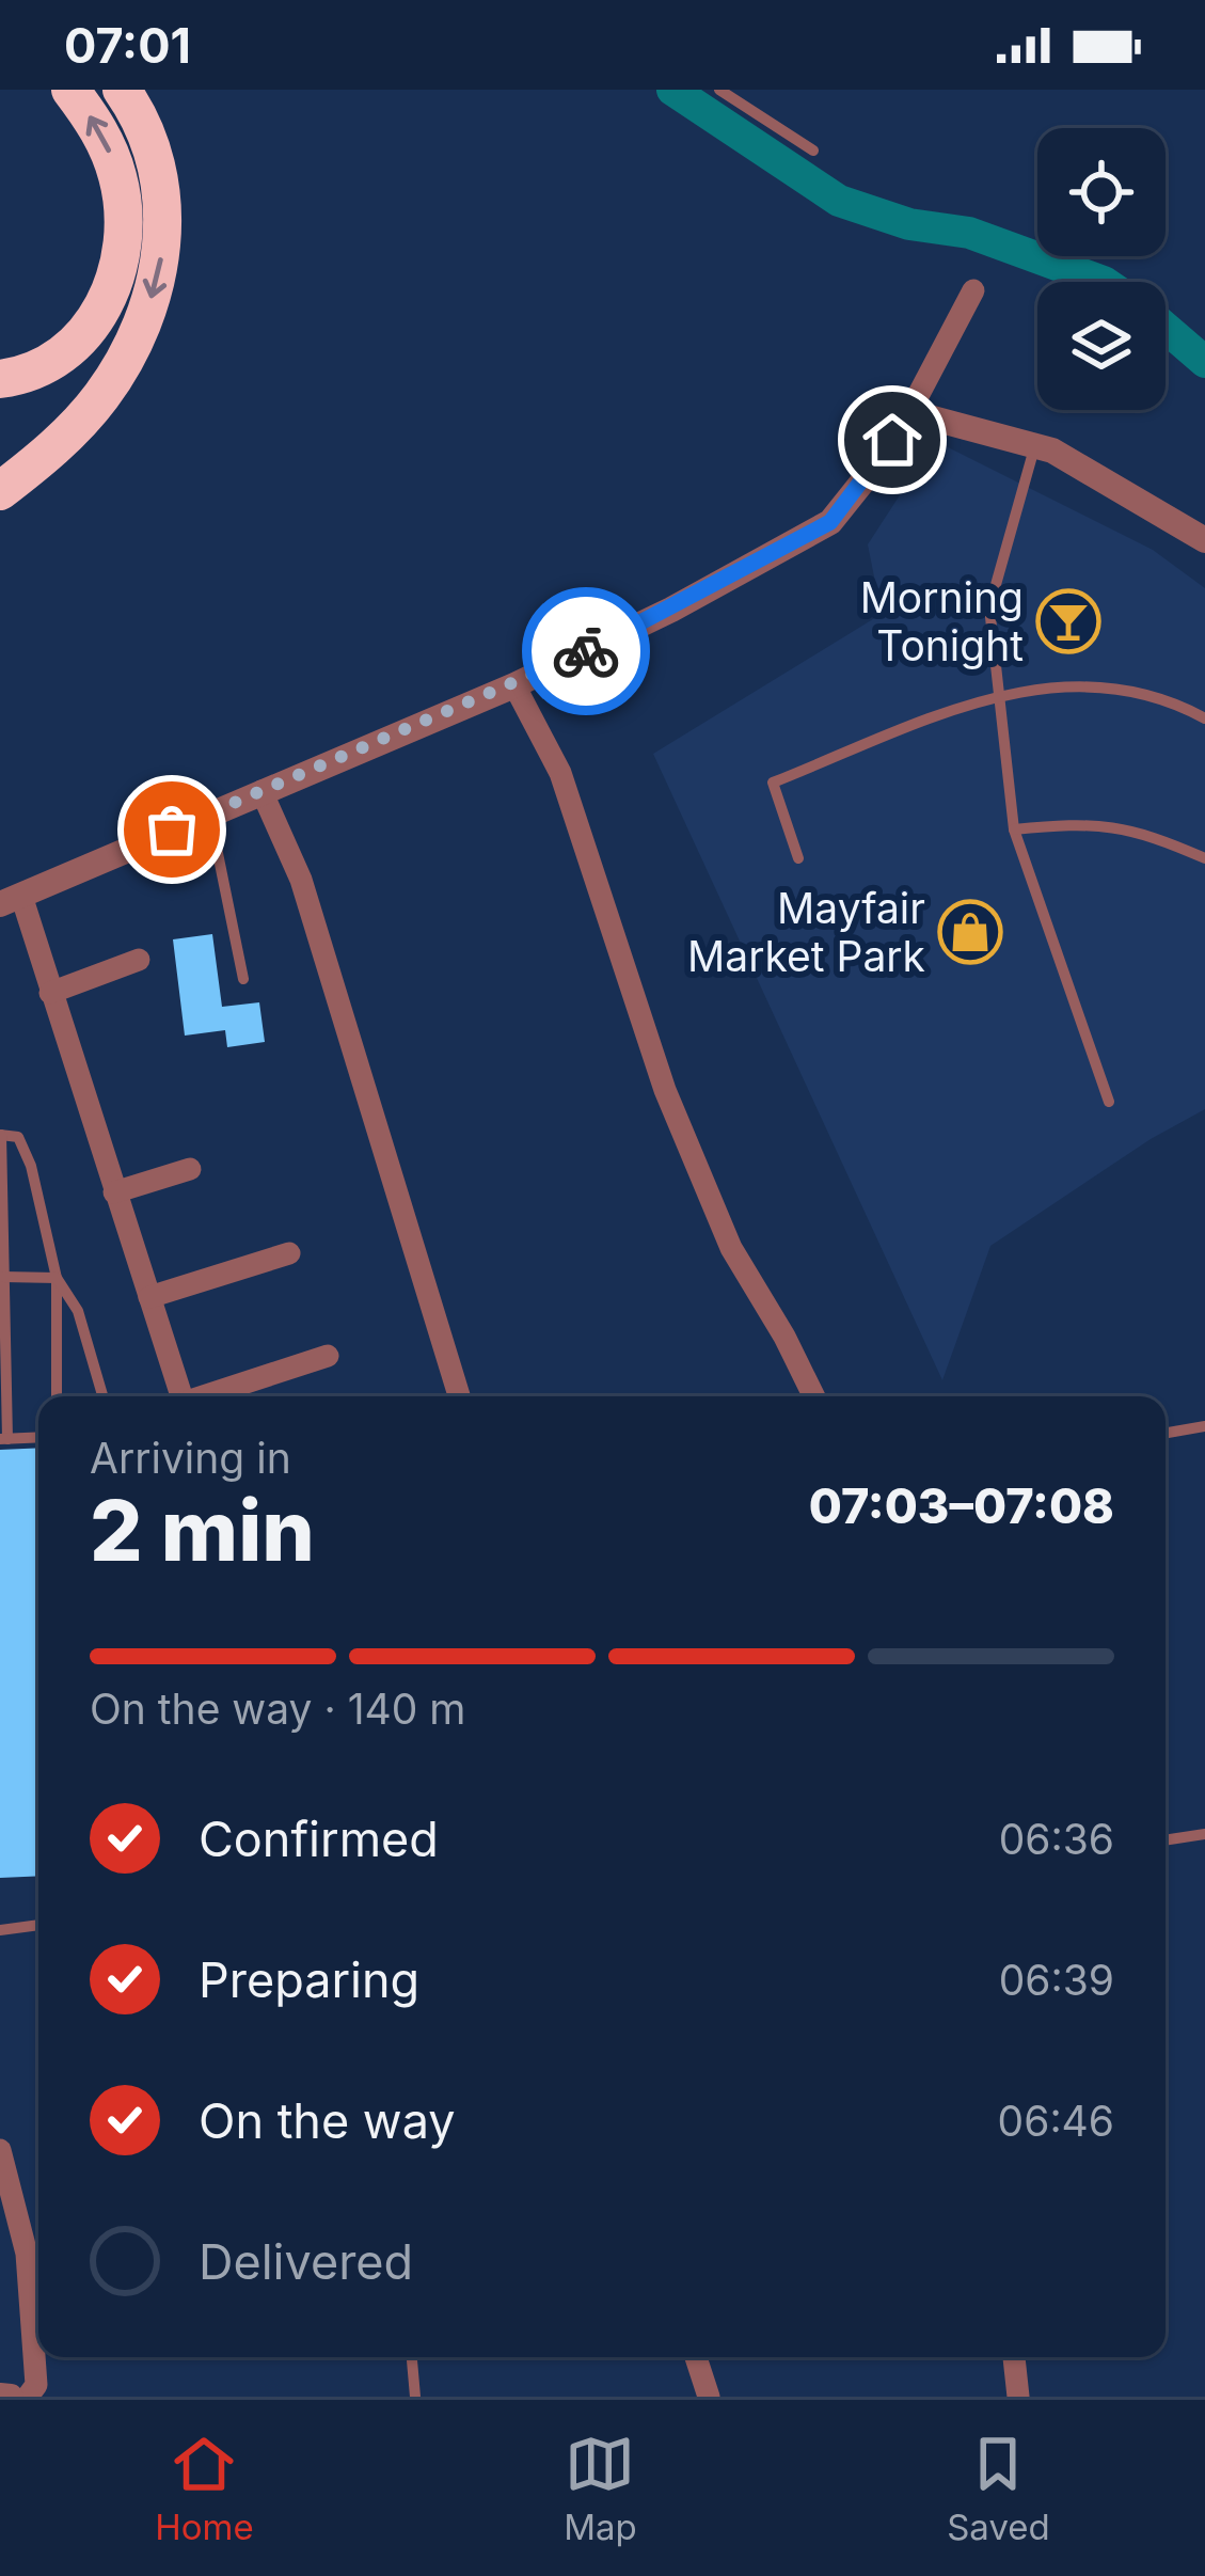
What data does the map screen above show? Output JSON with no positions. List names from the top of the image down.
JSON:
{
  "places": {
    "bar": ["Morning Tonight"],
    "shop": ["Mayfair Market Park"]
  },
  "page": {
    "status": "07:01",
    "heading": ["2 min", "Arriving in", "07:03–07:08"],
    "bar": "On the way · 140 m",
    "list": [
      ["Confirmed", "06:36"],
      ["Preparing", "06:39"],
      ["On the way", "06:46"],
      "Delivered"
    ],
    "tabs": ["Home", "Map", "Saved"]
  }
}
